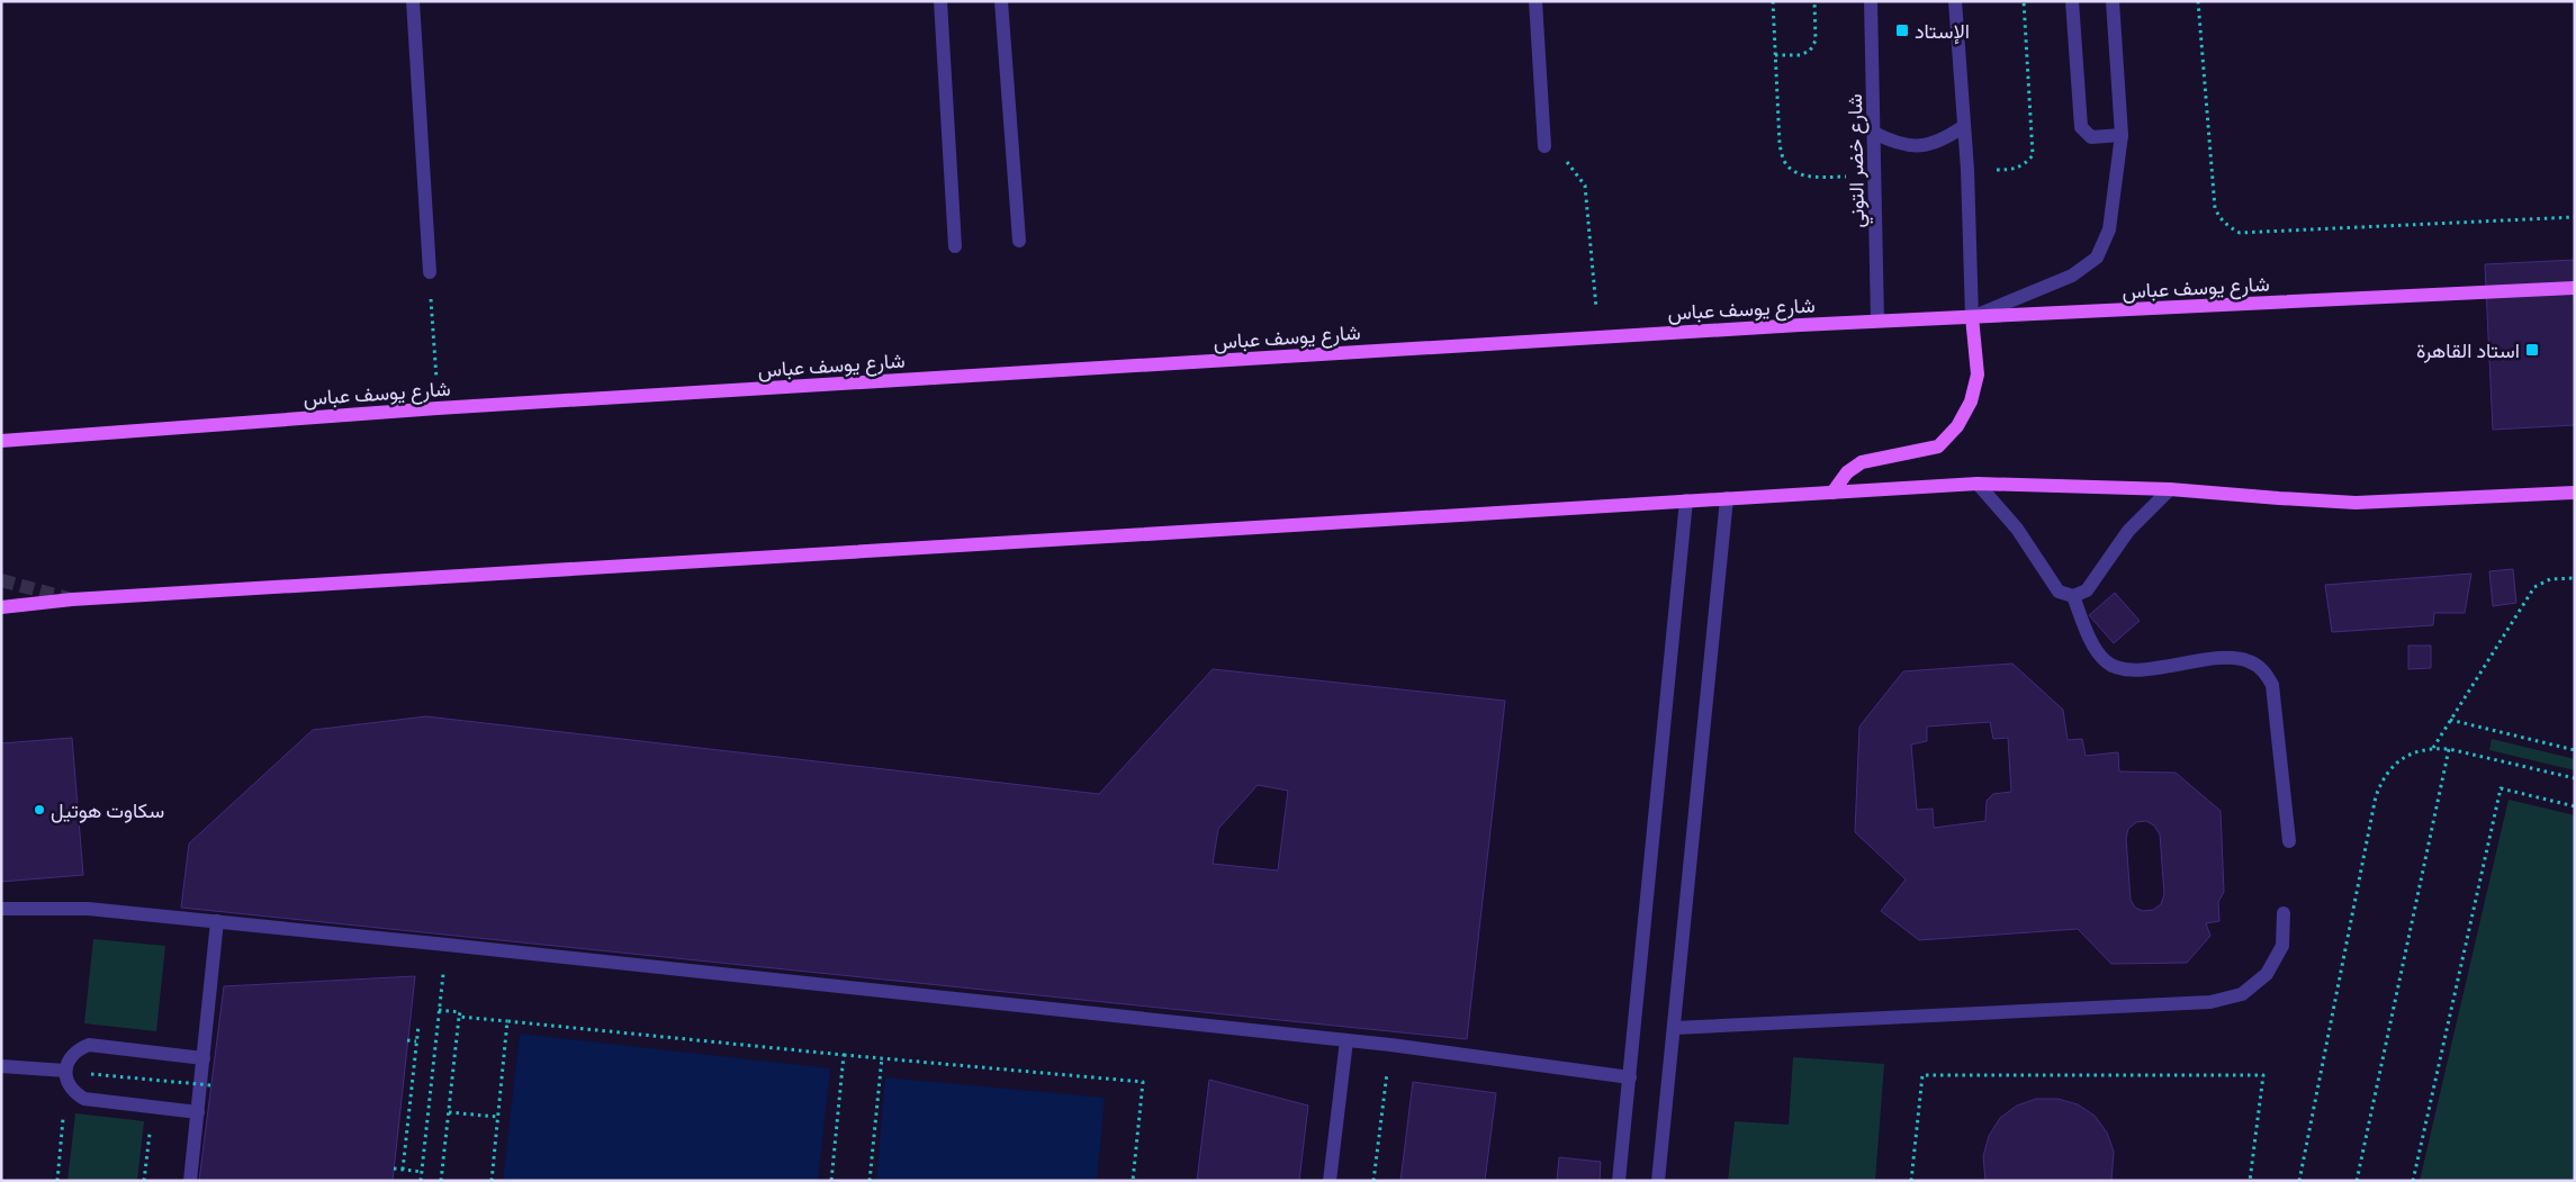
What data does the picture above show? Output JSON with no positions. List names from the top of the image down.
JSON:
{
  "streets": {
    "main road": ["شارع يوسف عباس"],
    "street": ["شارع خضر التوني"]
  },
  "crossings": [
    ["شارع خضر التوني", "شارع يوسف عباس"]
  ],
  "places": {
    "transit": ["الإستاد", "استاد القاهرة"],
    "other": ["سكاوت هوتيل"]
  }
}
